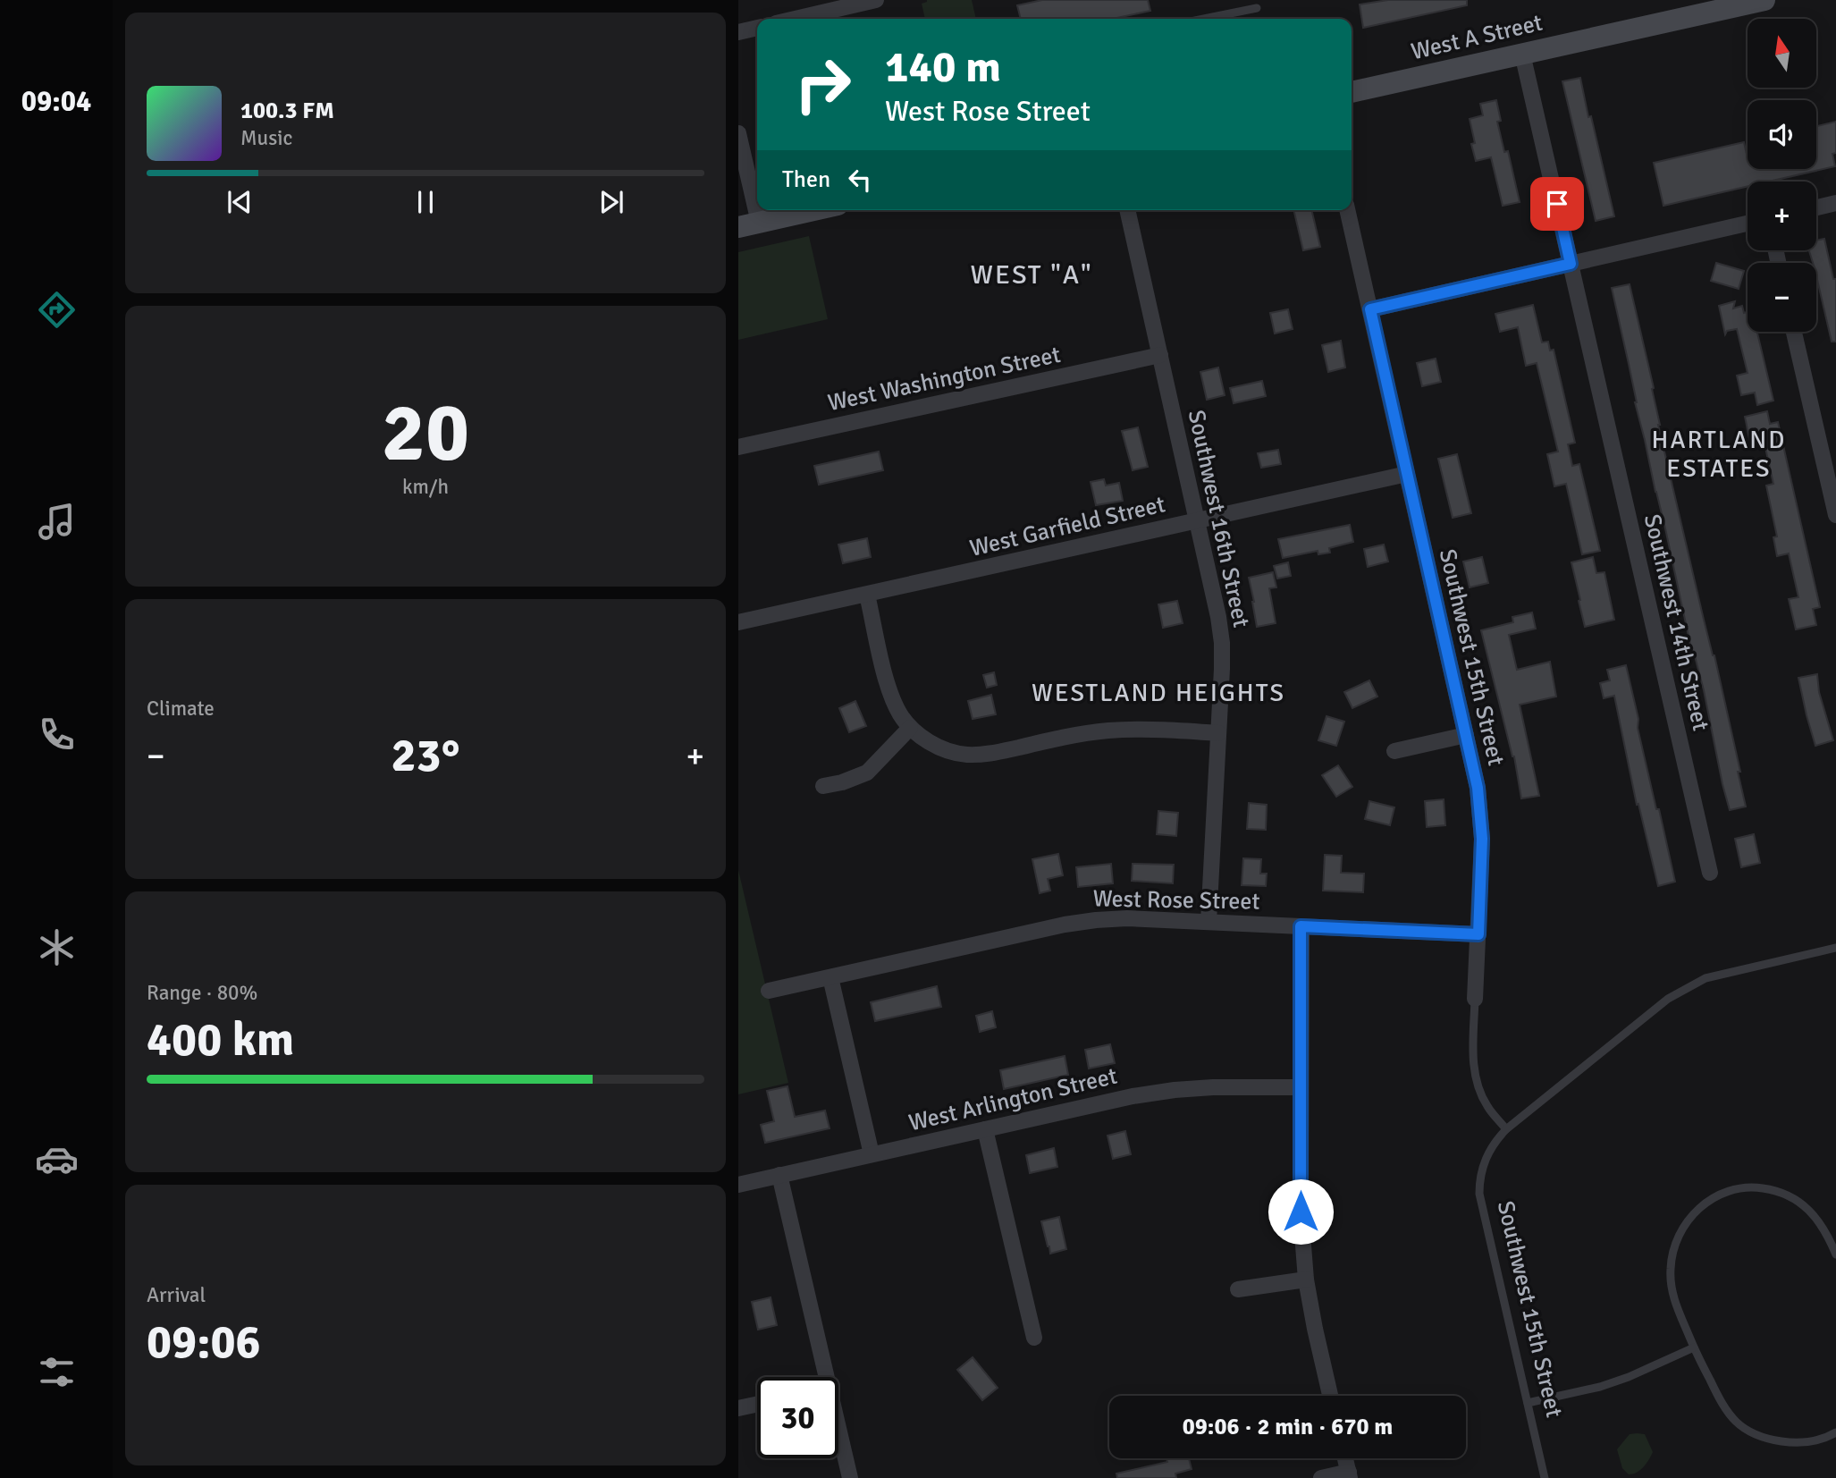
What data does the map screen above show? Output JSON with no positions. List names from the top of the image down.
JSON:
{
  "streets": {
    "main road": ["West A Street"],
    "street": [
      "West Washington Street",
      "Southwest 16th Street",
      "West Garfield Street",
      "Southwest 14th Street",
      "Southwest 15th Street",
      "West Rose Street",
      "West Arlington Street"
    ]
  },
  "crossings": [
    ["West A Street", "Southwest 14th Street"],
    ["West Washington Street", "Southwest 16th Street"],
    ["Southwest 16th Street", "West Garfield Street"],
    ["Southwest 16th Street", "West Rose Street"],
    ["West Garfield Street", "Southwest 15th Street"],
    ["Southwest 15th Street", "West Rose Street"]
  ],
  "districts": ["WEST \"A\"", "HARTLAND ESTATES", "WESTLAND HEIGHTS"],
  "north": "top",
  "page": {
    "tabs": "09:04",
    "map_buttons": ["+", "−"],
    "turn": ["140 m", "West Rose Street"],
    "song": ["100.3 FM", "Music"],
    "then": "Then",
    "tile": [
      ["20", "km/h"],
      "Climate",
      ["Range · 80%", "400 km"],
      ["Arrival", "09:06"]
    ],
    "heat": ["−", "23°", "+"],
    "limit": "30",
    "trip": "09:06 · 2 min · 670 m"
  }
}
